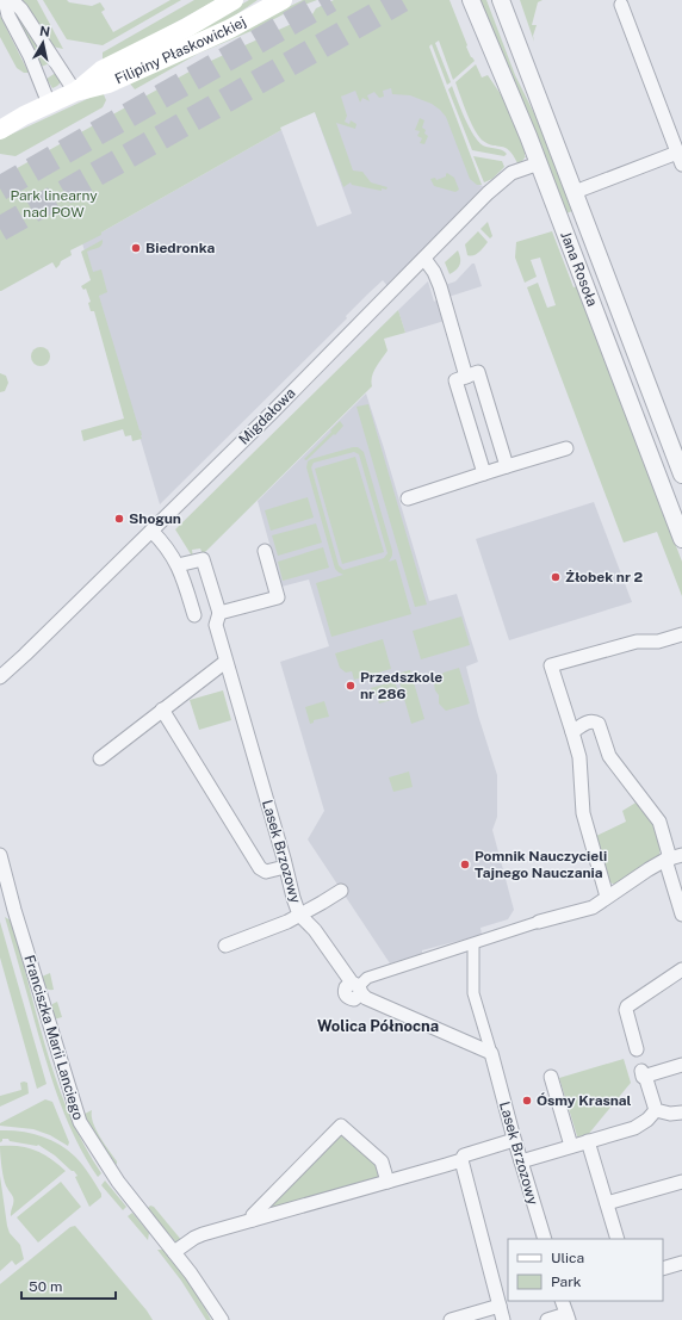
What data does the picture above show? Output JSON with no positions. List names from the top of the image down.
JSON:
{
  "streets": {
    "main road": ["Filipiny Płaskowickiej"],
    "street": [
      "Jana Rosoła",
      "Migdałowa",
      "Lasek Brzozowy",
      "Franciszka Marii Lanciego"
    ]
  },
  "crossings": [
    ["Jana Rosoła", "Migdałowa"]
  ],
  "districts": ["Wolica Północna"],
  "parks": ["Park linearny nad POW"],
  "places": [
    "Biedronka",
    "Shogun",
    "Żłobek nr 2",
    "Przedszkole nr 286",
    "Pomnik Nauczycieli Tajnego Nauczania",
    "Ósmy Krasnal"
  ],
  "legend": ["Ulica", "Park"],
  "scale_bar": "50 m",
  "north": "top"
}
